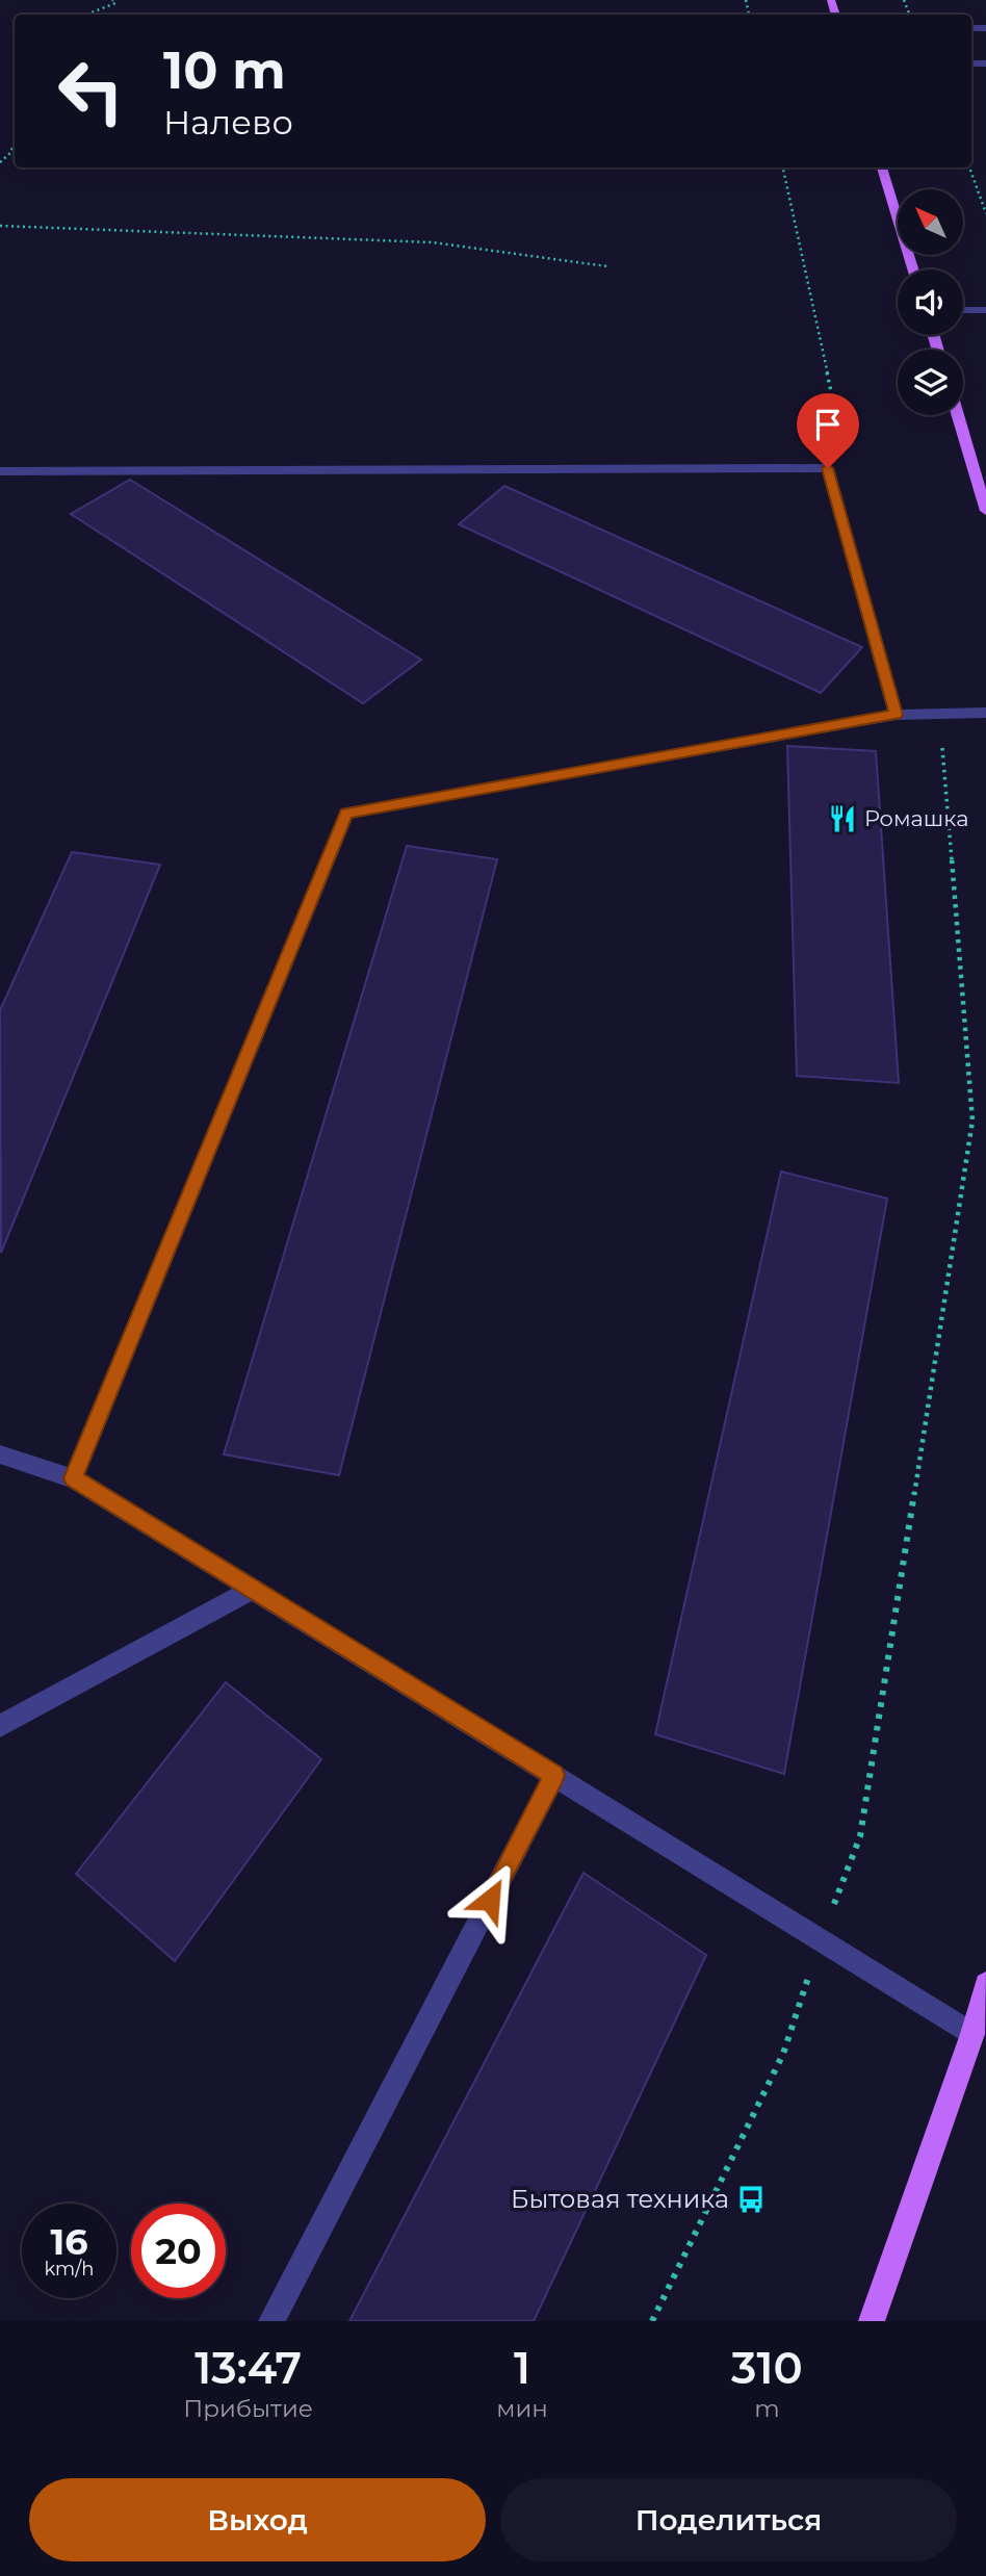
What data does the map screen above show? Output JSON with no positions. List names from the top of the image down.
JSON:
{
  "places": {
    "restaurant": ["Ромашка"],
    "bus stop": ["Бытовая техника"]
  },
  "north": "top left",
  "page": {
    "turn": ["10 m", "Налево"],
    "speed": "16 km/h",
    "limit": "20",
    "eta": [
      "13:47",
      "Прибытие",
      "1",
      "мин",
      "310",
      "m"
    ],
    "buttons": ["Выход", "Поделиться"]
  }
}
